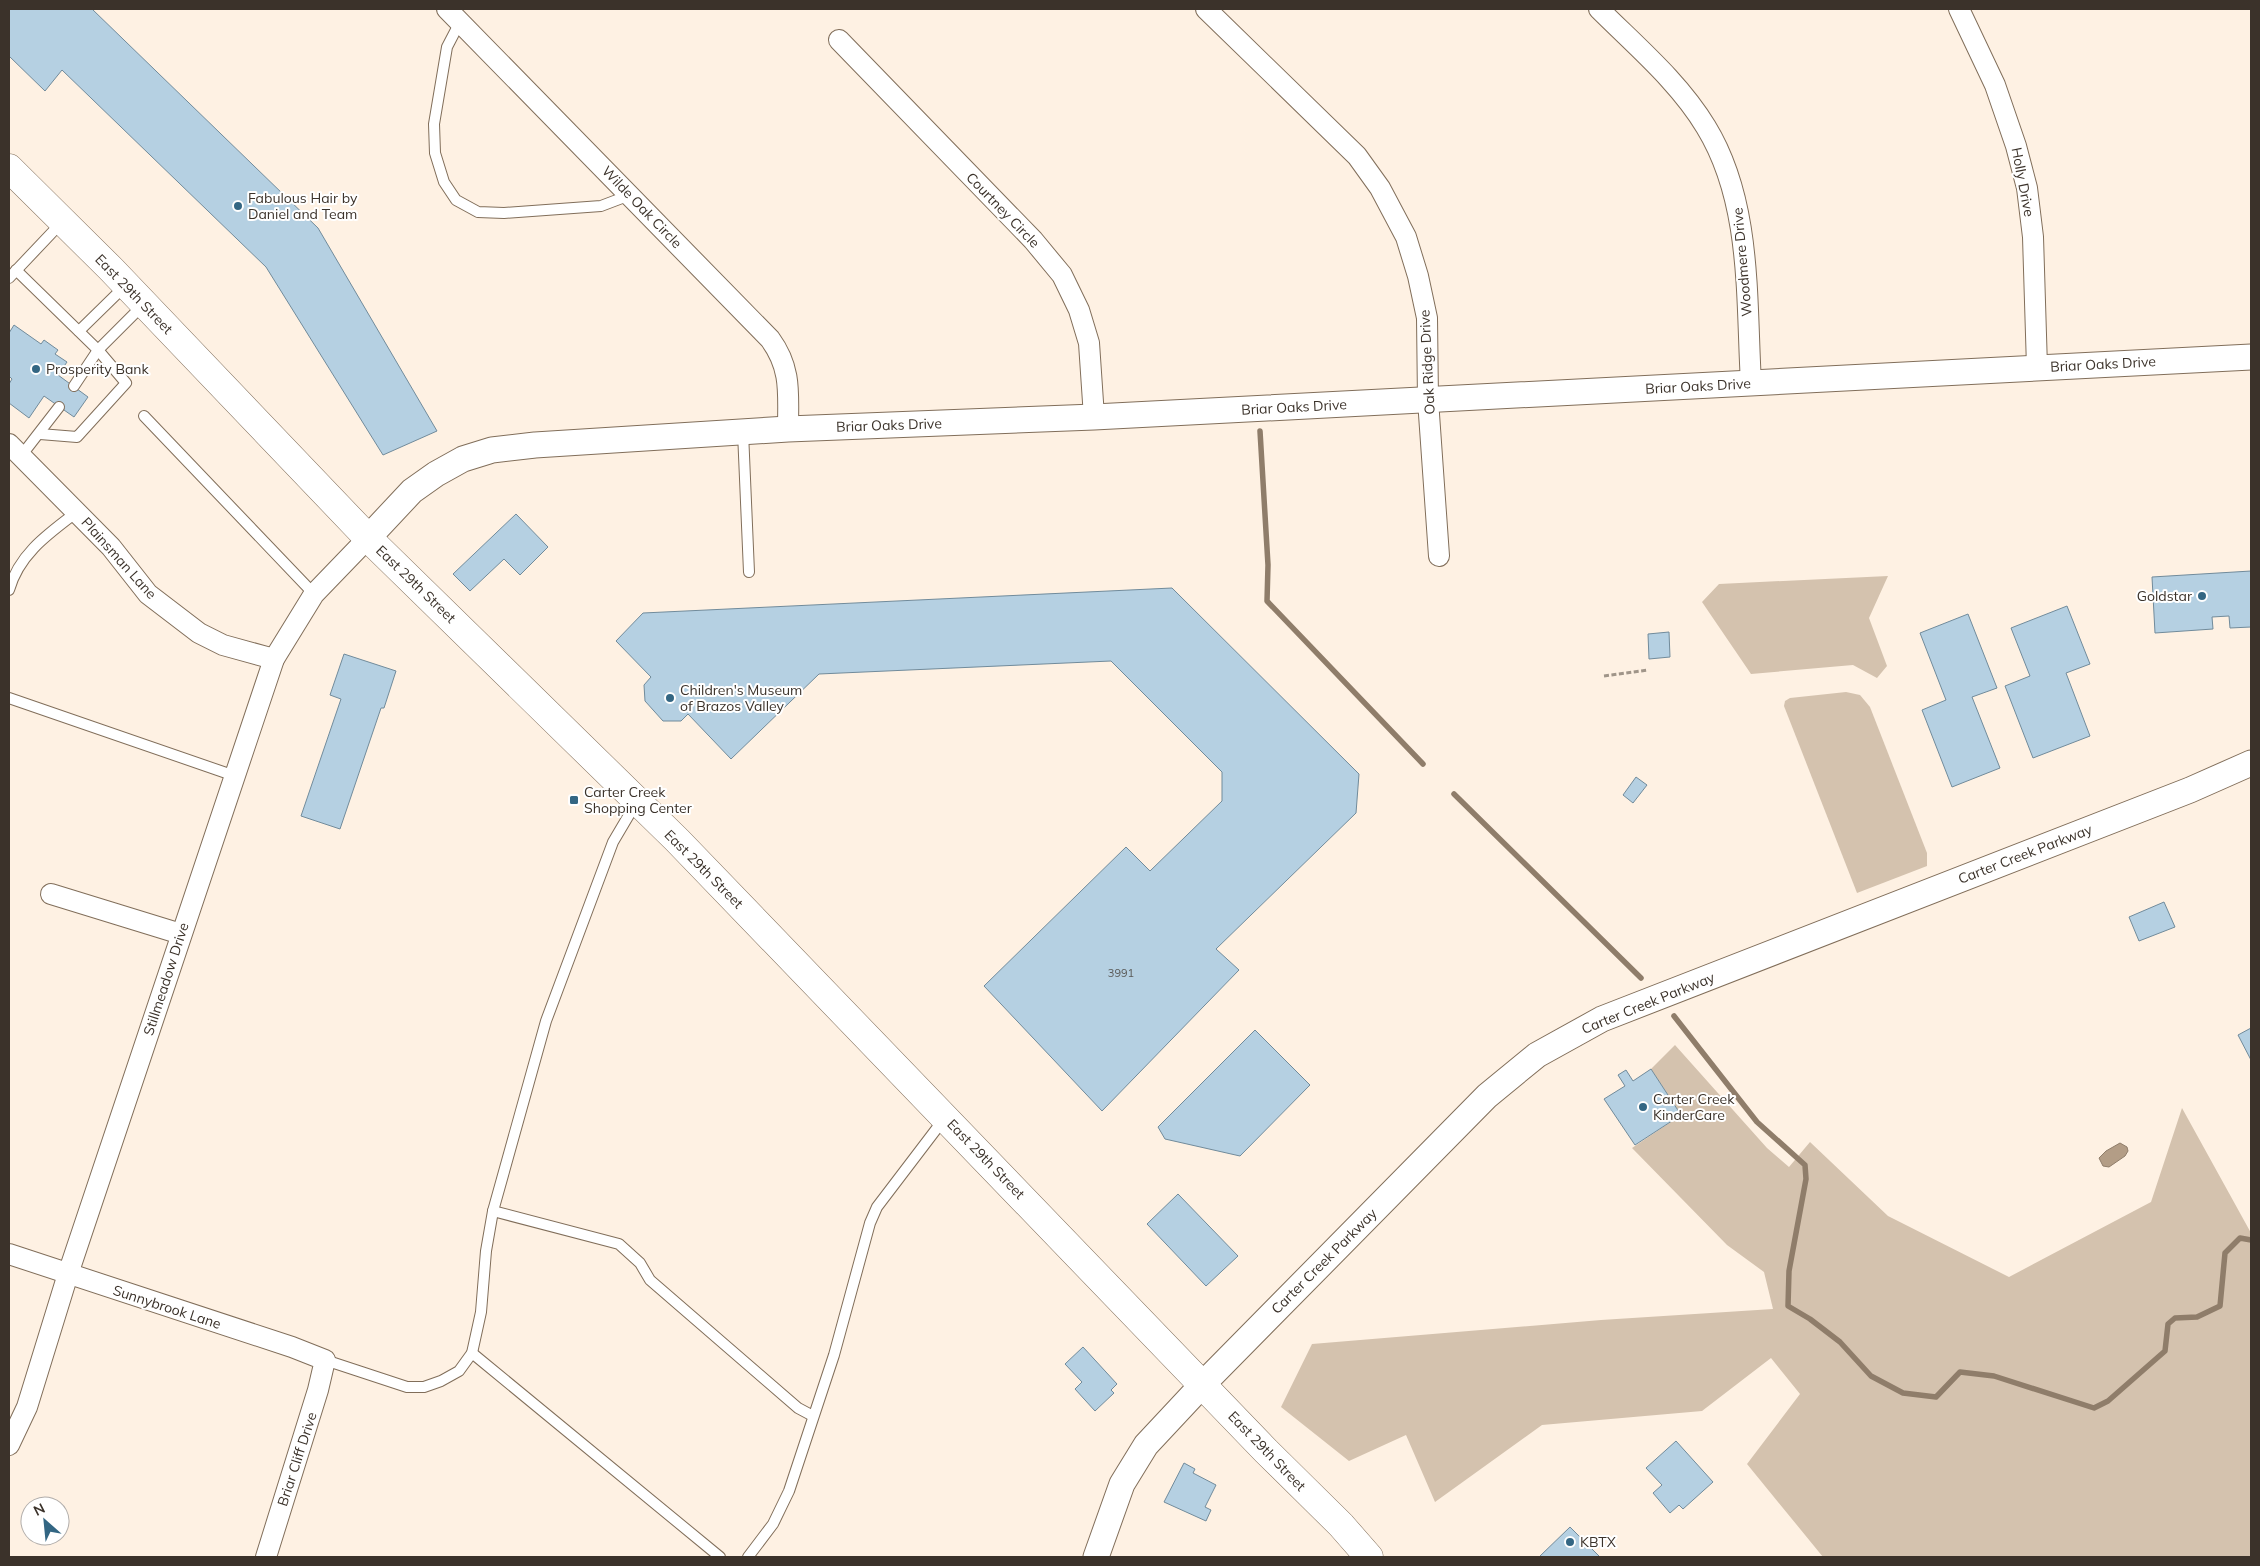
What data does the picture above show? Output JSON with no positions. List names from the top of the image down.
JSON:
{
  "streets": {
    "main road": ["East 29th Street"],
    "street": [
      "Holly Drive",
      "Wilde Oak Circle",
      "Courtney Circle",
      "Woodmere Drive",
      "Oak Ridge Drive",
      "Briar Oaks Drive",
      "Plainsman Lane",
      "Carter Creek Parkway",
      "Stillmeadow Drive",
      "Sunnybrook Lane",
      "Briar Cliff Drive"
    ]
  },
  "crossings": [
    ["Holly Drive", "Briar Oaks Drive"],
    ["Wilde Oak Circle", "Briar Oaks Drive"],
    ["Courtney Circle", "Briar Oaks Drive"],
    ["Woodmere Drive", "Briar Oaks Drive"],
    ["East 29th Street", "Briar Oaks Drive"],
    ["East 29th Street", "Carter Creek Parkway"],
    ["East 29th Street", "Stillmeadow Drive"],
    ["Oak Ridge Drive", "Briar Oaks Drive"],
    ["Briar Oaks Drive", "Stillmeadow Drive"],
    ["Plainsman Lane", "Stillmeadow Drive"],
    ["Stillmeadow Drive", "Sunnybrook Lane"],
    ["Sunnybrook Lane", "Briar Cliff Drive"]
  ],
  "places": {
    "other": [
      "Fabulous Hair by Daniel and Team",
      "Prosperity Bank",
      "Goldstar",
      "Children's Museum of Brazos Valley",
      "Carter Creek KinderCare",
      "KBTX"
    ],
    "transit": ["Carter Creek Shopping Center"]
  },
  "house_numbers": ["3991"],
  "north": "top left"
}
